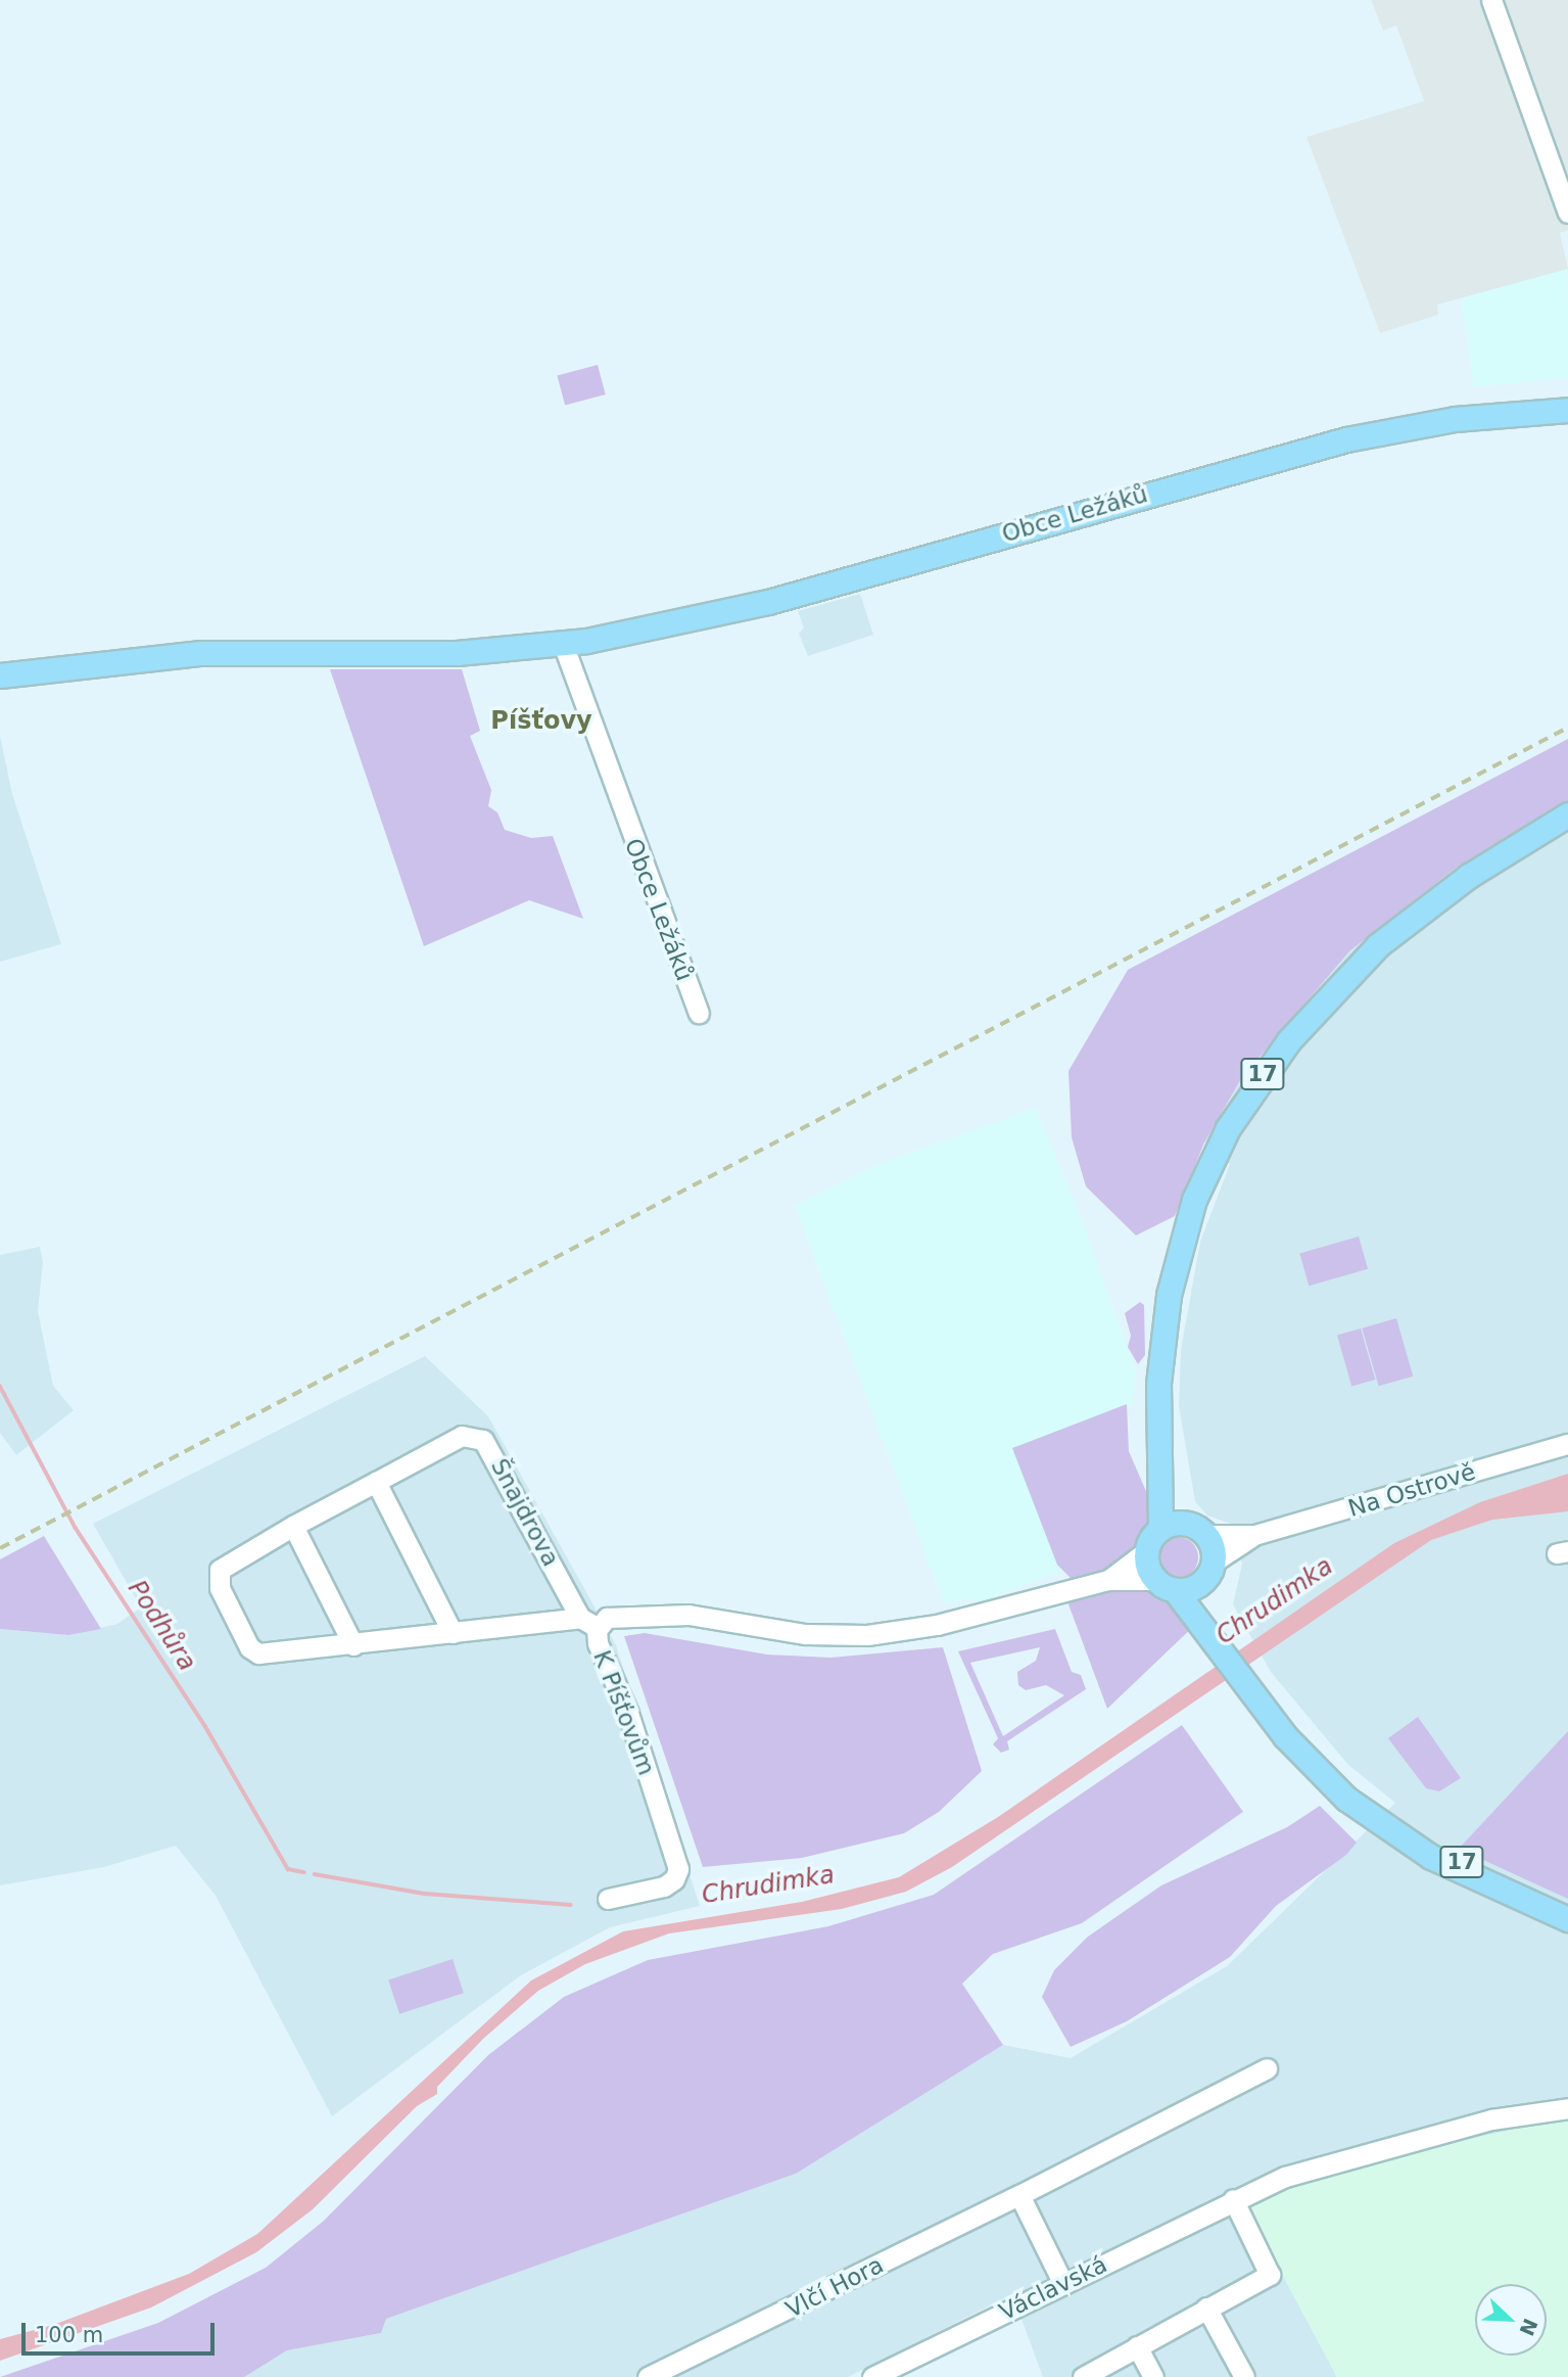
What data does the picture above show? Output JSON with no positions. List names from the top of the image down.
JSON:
{
  "streets": {
    "main road": ["Obce Ležáků", "17"],
    "street": [
      "Na Ostrově",
      "Šnajdrova",
      "K Píšťovům",
      "Vlčí Hora",
      "Václavská"
    ]
  },
  "crossings": [
    ["17", "Na Ostrově"]
  ],
  "districts": ["Píšťovy"],
  "water": ["Chrudimka", "Podhůra"],
  "scale_bar": "100 m",
  "north": "bottom right"
}
